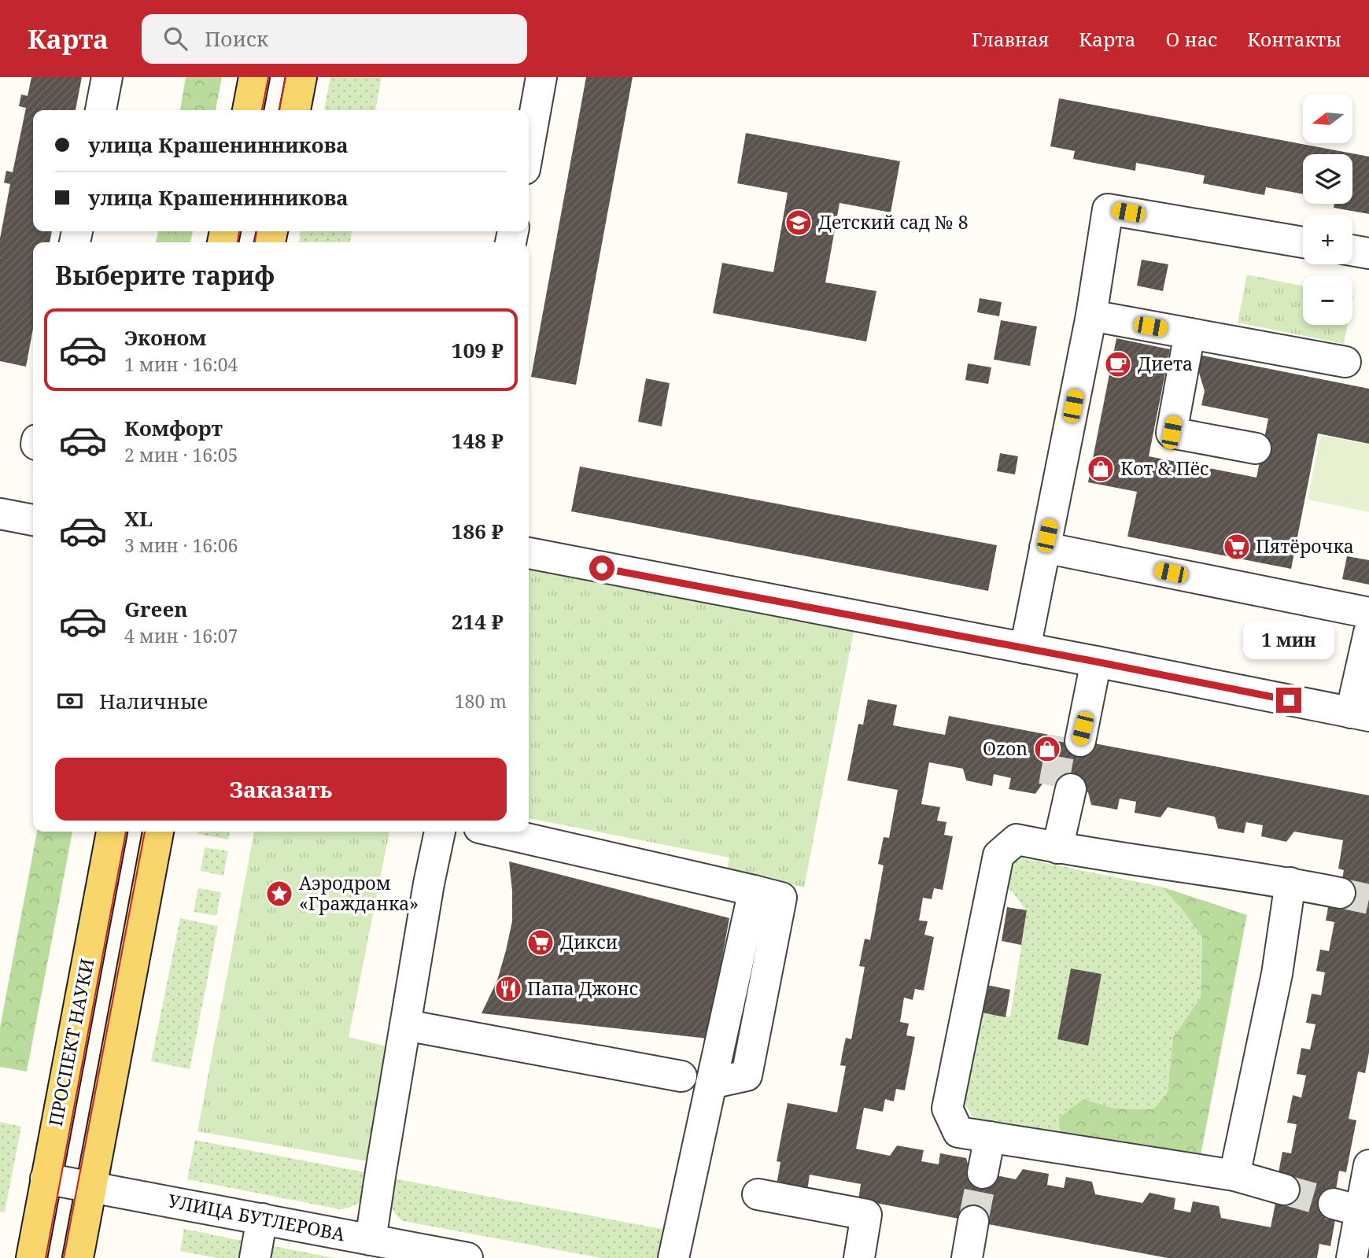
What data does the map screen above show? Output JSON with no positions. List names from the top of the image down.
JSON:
{
  "streets": {
    "main road": ["ПРОСПЕКТ НАУКИ"],
    "street": ["УЛИЦА БУТЛЕРОВА"]
  },
  "crossings": [
    ["ПРОСПЕКТ НАУКИ", "УЛИЦА БУТЛЕРОВА"]
  ],
  "places": {
    "school or university": ["Детский сад № 8"],
    "cafe": ["Диета"],
    "shop": ["Кот & Пёс", "Ozon"],
    "supermarket": ["Пятёрочка", "Дикси"],
    "place": ["Аэродром «Гражданка»"],
    "restaurant": ["Папа Джонс"]
  },
  "north": "left",
  "page": {
    "header": "Карта",
    "search": "Поиск",
    "nav": [
      "Главная",
      "Карта",
      "О нас",
      "Контакты"
    ],
    "map_buttons": ["+", "−"],
    "banner": ["улица Крашенинникова", "улица Крашенинникова"],
    "heading": "Выберите тариф",
    "list": [
      {
        "name": "Эконом",
        "note": "1 мин · 16:04",
        "value": "109 ₽"
      },
      {
        "name": "Комфорт",
        "note": "2 мин · 16:05",
        "value": "148 ₽"
      },
      {
        "name": "XL",
        "note": "3 мин · 16:06",
        "value": "186 ₽"
      },
      {
        "name": "Green",
        "note": "4 мин · 16:07",
        "value": "214 ₽"
      }
    ],
    "bubble": "1 мин",
    "pay": ["Наличные", "180 m"],
    "buttons": "Заказать"
  }
}
